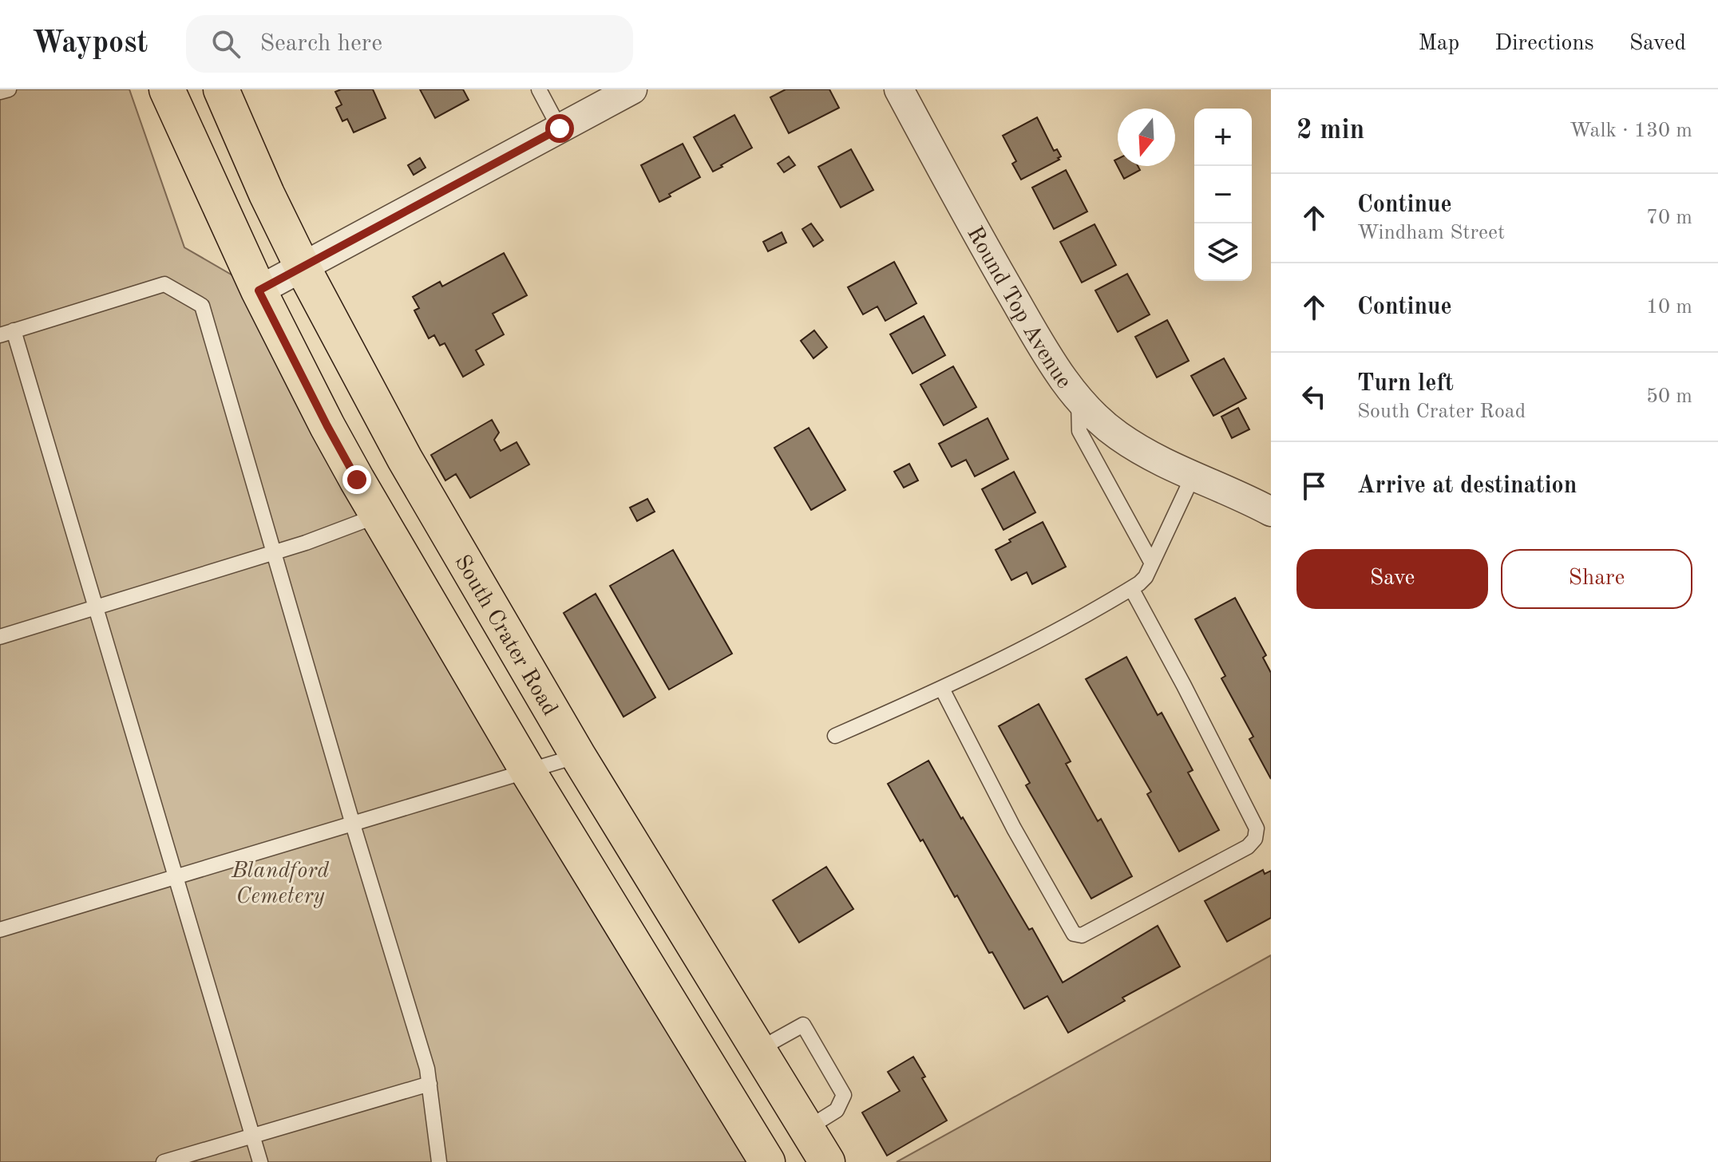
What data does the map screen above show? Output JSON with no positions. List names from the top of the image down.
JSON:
{
  "streets": {
    "main road": ["South Crater Road"],
    "street": ["Round Top Avenue"]
  },
  "parks": ["Blandford Cemetery"],
  "north": "bottom",
  "page": {
    "header": "Waypost",
    "search": "Search here",
    "nav": ["Map", "Directions", "Saved"],
    "heading": ["2 min", "Walk · 130 m"],
    "map_buttons": ["+", "−"],
    "list": [
      ["Continue", "Windham Street", "70 m"],
      ["Continue", "10 m"],
      ["Turn left", "South Crater Road", "50 m"],
      "Arrive at destination"
    ],
    "buttons": ["Save", "Share"]
  }
}
